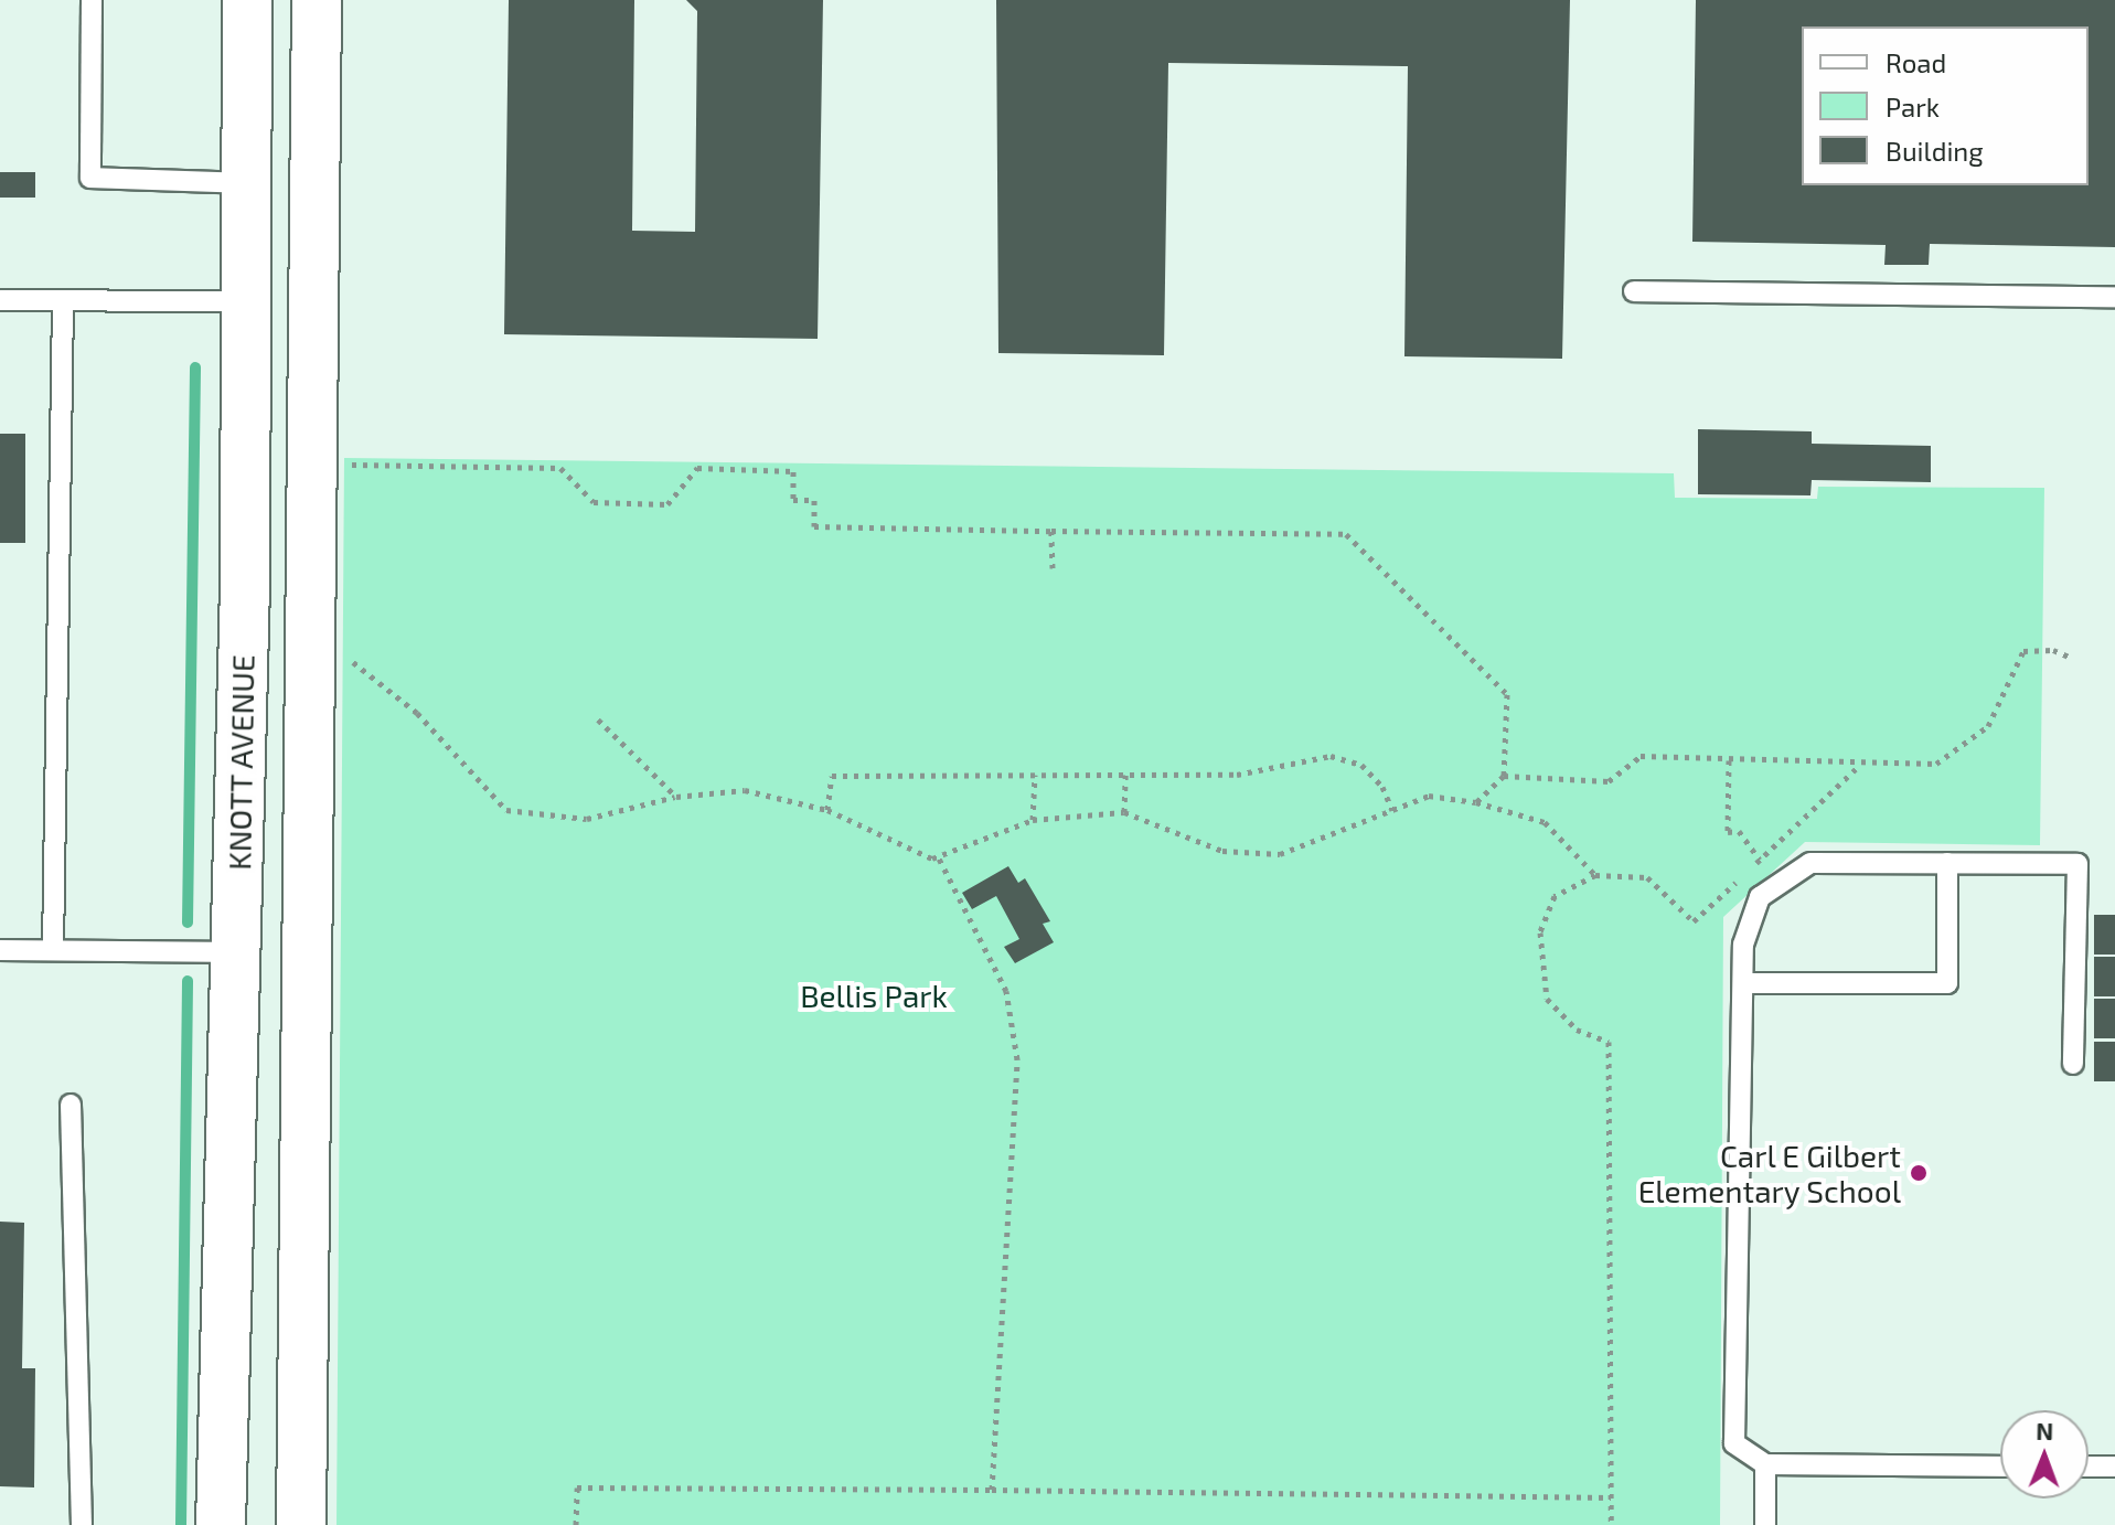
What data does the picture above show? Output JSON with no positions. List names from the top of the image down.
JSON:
{
  "streets": {
    "main road": ["KNOTT AVENUE"]
  },
  "parks": ["Bellis Park"],
  "places": ["Carl E Gilbert Elementary School"],
  "legend": ["Road", "Park", "Building"],
  "north": "top"
}
